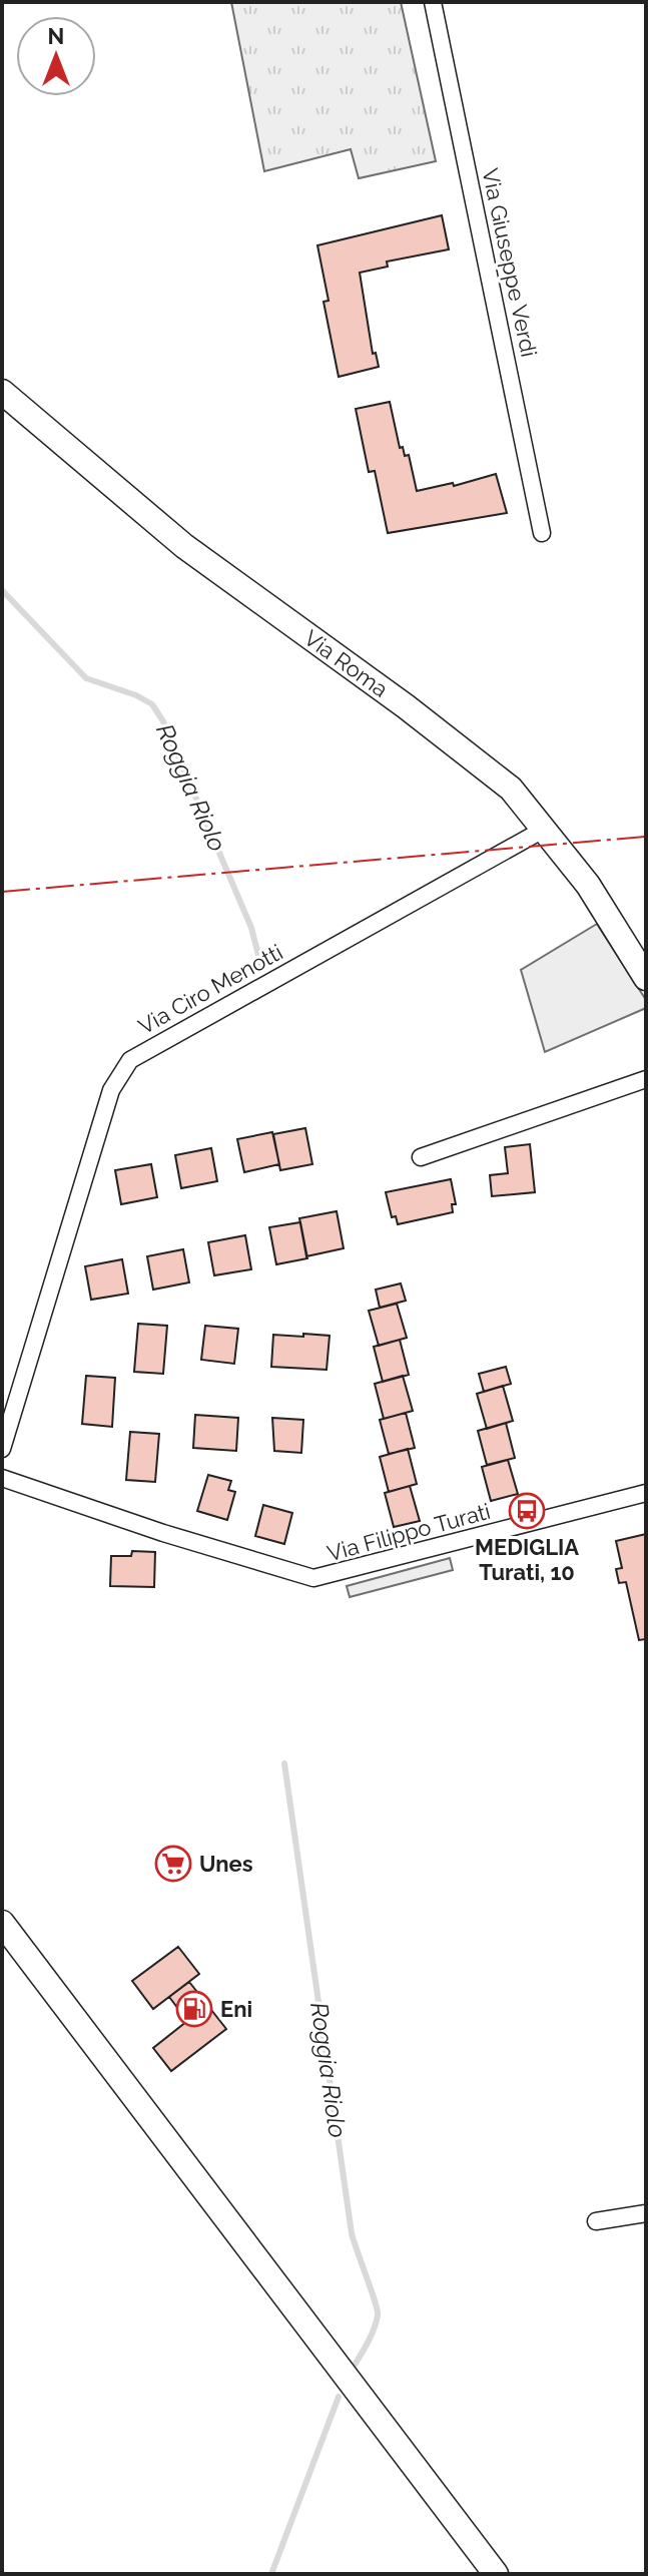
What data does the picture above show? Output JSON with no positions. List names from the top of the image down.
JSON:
{
  "streets": {
    "street": [
      "Via Giuseppe Verdi",
      "Via Roma",
      "Via Ciro Menotti",
      "Via Filippo Turati"
    ]
  },
  "crossings": [
    ["Via Roma", "Via Ciro Menotti"]
  ],
  "water": ["Roggia Riolo"],
  "places": {
    "bus stop": ["MEDIGLIA Turati, 10"],
    "supermarket": ["Unes"],
    "fuel station": ["Eni"]
  },
  "north": "top"
}
